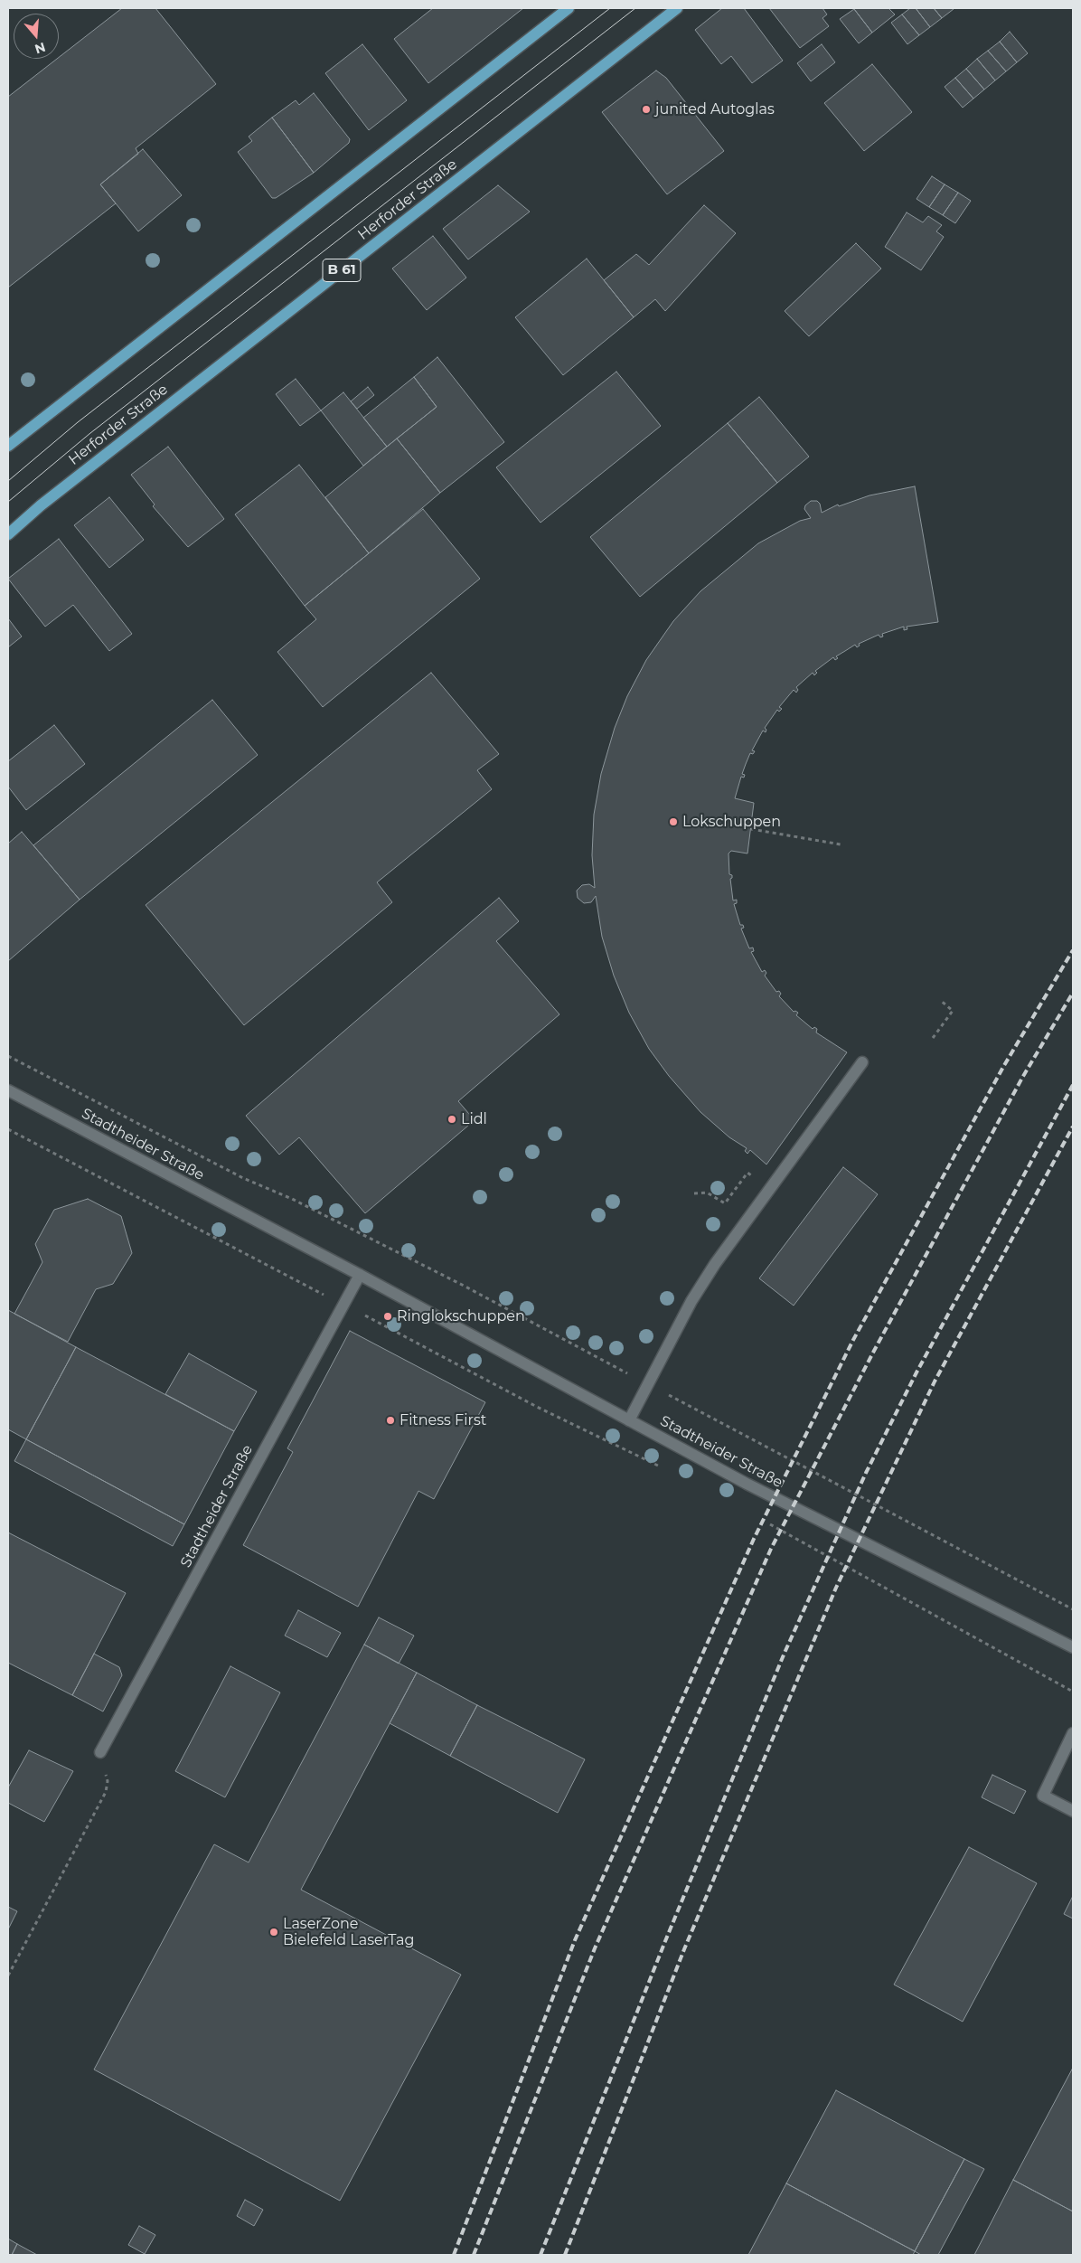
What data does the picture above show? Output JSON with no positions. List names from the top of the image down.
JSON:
{
  "streets": {
    "main road": ["Herforder Straße", "B 61"],
    "street": ["Stadtheider Straße"]
  },
  "places": [
    "junited Autoglas",
    "Lokschuppen",
    "Lidl",
    "Ringlokschuppen",
    "Fitness First",
    "LaserZone Bielefeld LaserTag"
  ],
  "north": "bottom"
}
